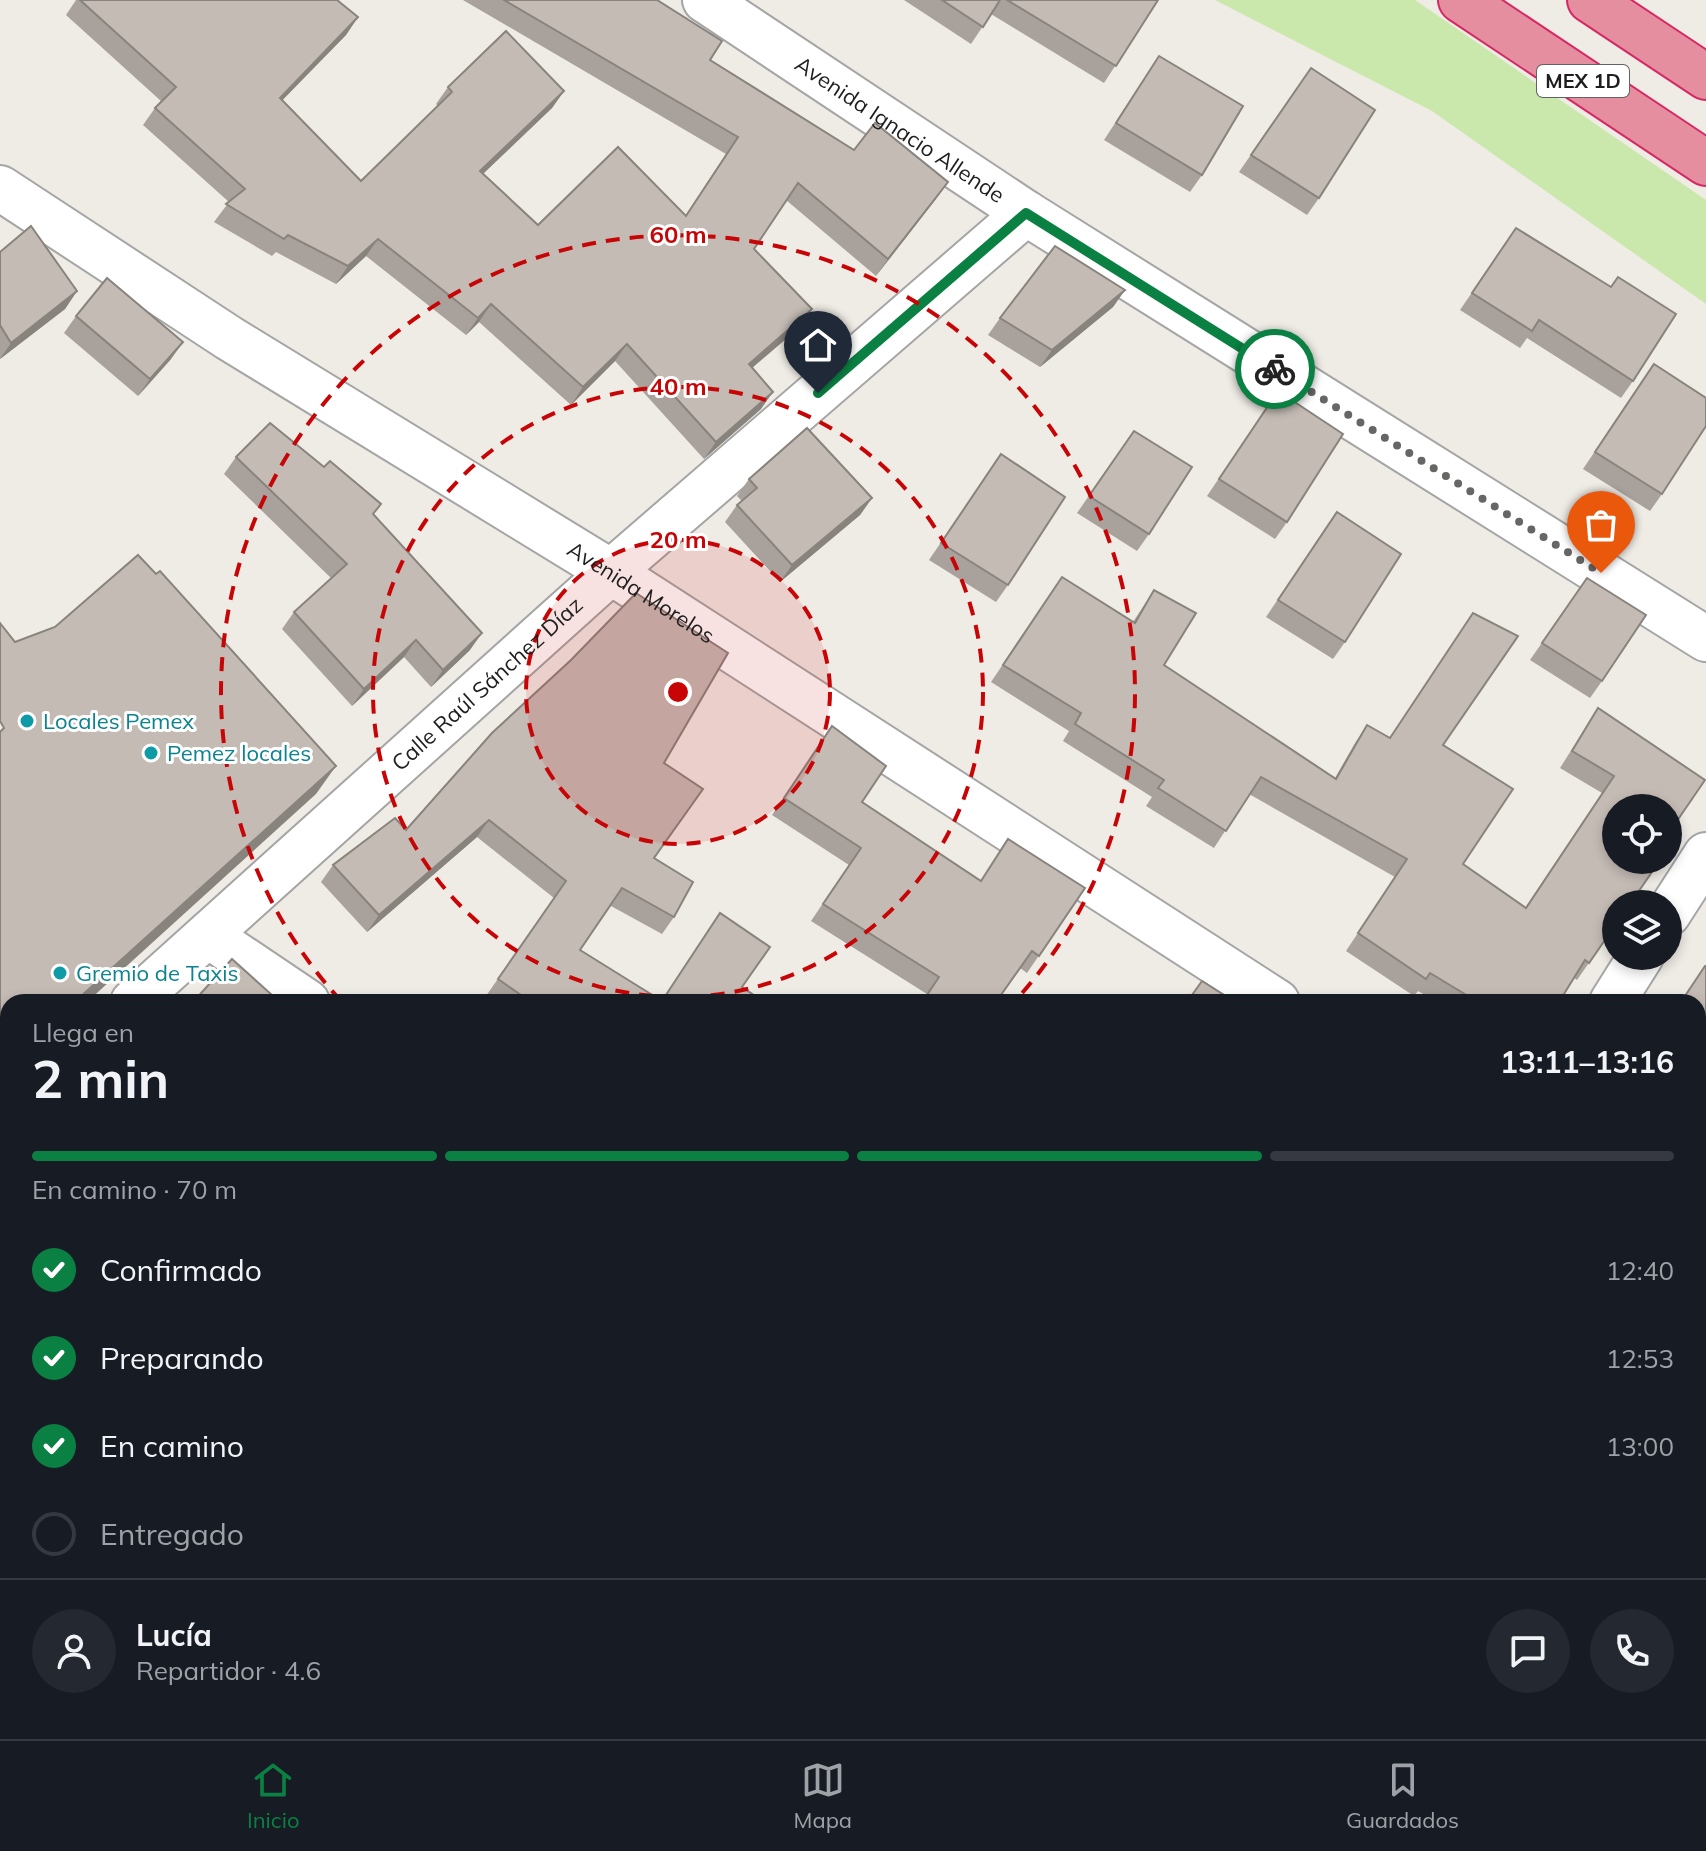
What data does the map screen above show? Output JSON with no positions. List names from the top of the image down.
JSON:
{
  "streets": {
    "highway": ["MEX 1D"],
    "street": ["Avenida Ignacio Allende", "Avenida Morelos", "Calle Raúl Sánchez Díaz"]
  },
  "crossings": [
    ["Avenida Ignacio Allende", "Calle Raúl Sánchez Díaz"],
    ["Avenida Morelos", "Calle Raúl Sánchez Díaz"]
  ],
  "places": ["Locales Pemex", "Pemez locales", "Gremio de Taxis"],
  "page": {
    "heading": ["2 min", "Llega en", "13:11–13:16"],
    "panel": ["Lucía", "Repartidor · 4.6"],
    "bar": "En camino · 70 m",
    "list": [
      ["Confirmado", "12:40"],
      ["Preparando", "12:53"],
      ["En camino", "13:00"],
      "Entregado"
    ],
    "tabs": ["Inicio", "Mapa", "Guardados"]
  },
  "rings": ["60 m", "40 m", "20 m"]
}
